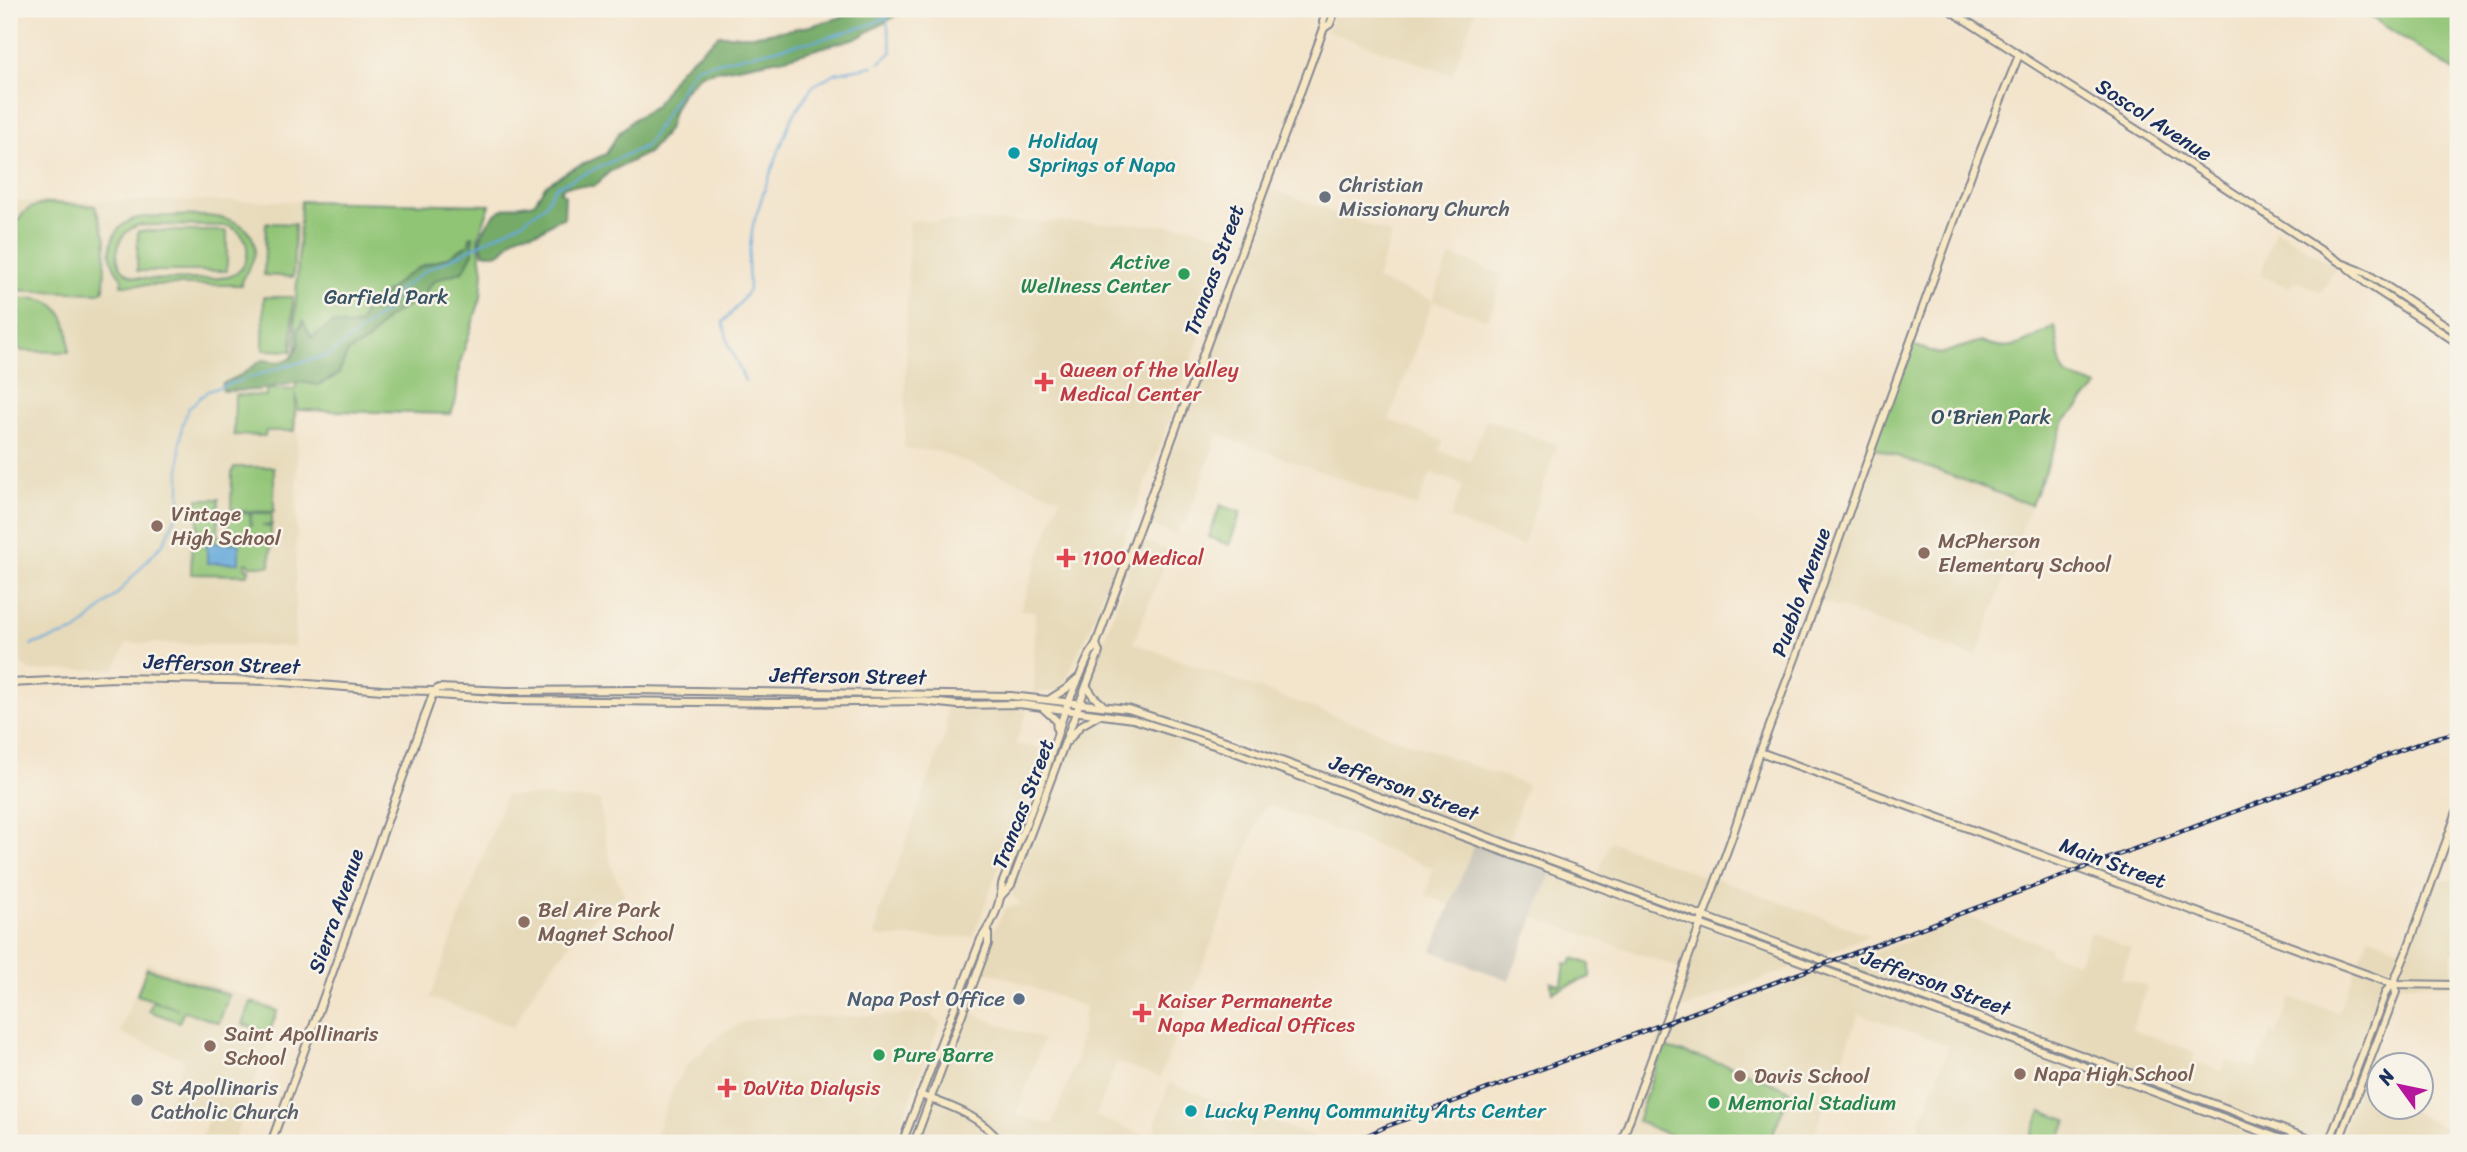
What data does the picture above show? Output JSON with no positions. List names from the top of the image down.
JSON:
{
  "streets": {
    "main road": [
      "Soscol Avenue",
      "Trancas Street",
      "Pueblo Avenue",
      "Jefferson Street",
      "Main Street",
      "Sierra Avenue"
    ]
  },
  "crossings": [
    ["Soscol Avenue", "Pueblo Avenue"],
    ["Trancas Street", "Jefferson Street"],
    ["Pueblo Avenue", "Jefferson Street"],
    ["Pueblo Avenue", "Main Street"],
    ["Jefferson Street", "Sierra Avenue"]
  ],
  "parks": ["Garfield Park", "O'Brien Park"],
  "places": {
    "other": [
      "Holiday Springs of Napa",
      "Christian Missionary Church",
      "Active Wellness Center",
      "Vintage High School",
      "McPherson Elementary School",
      "Bel Aire Park Magnet School",
      "Napa Post Office",
      "Saint Apollinaris School",
      "Pure Barre",
      "Napa High School",
      "Davis School",
      "St Apollinaris Catholic Church",
      "Memorial Stadium",
      "Lucky Penny Community Arts Center"
    ],
    "health": [
      "Queen of the Valley Medical Center",
      "1100 Medical",
      "Kaiser Permanente Napa Medical Offices",
      "DaVita Dialysis"
    ]
  },
  "north": "top left"
}
